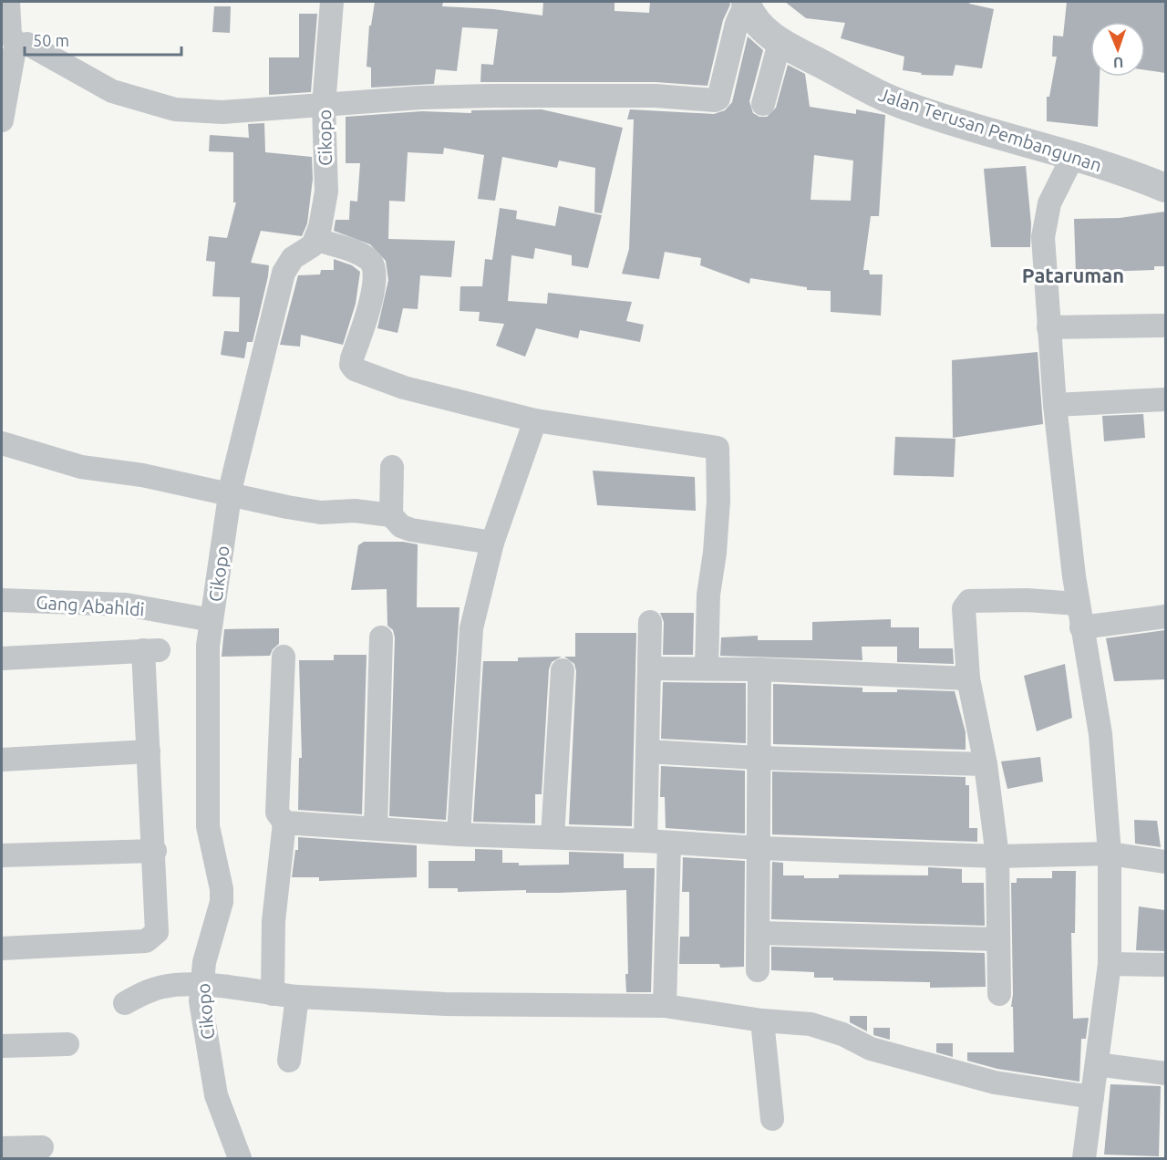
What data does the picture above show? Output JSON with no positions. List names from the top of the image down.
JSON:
{
  "streets": {
    "street": ["Jalan Terusan Pembangunan", "Cikopo", "Gang Abahldi"]
  },
  "crossings": [
    ["Cikopo", "Gang Abahldi"]
  ],
  "districts": ["Pataruman"],
  "scale_bar": "50 m",
  "north": "bottom"
}
